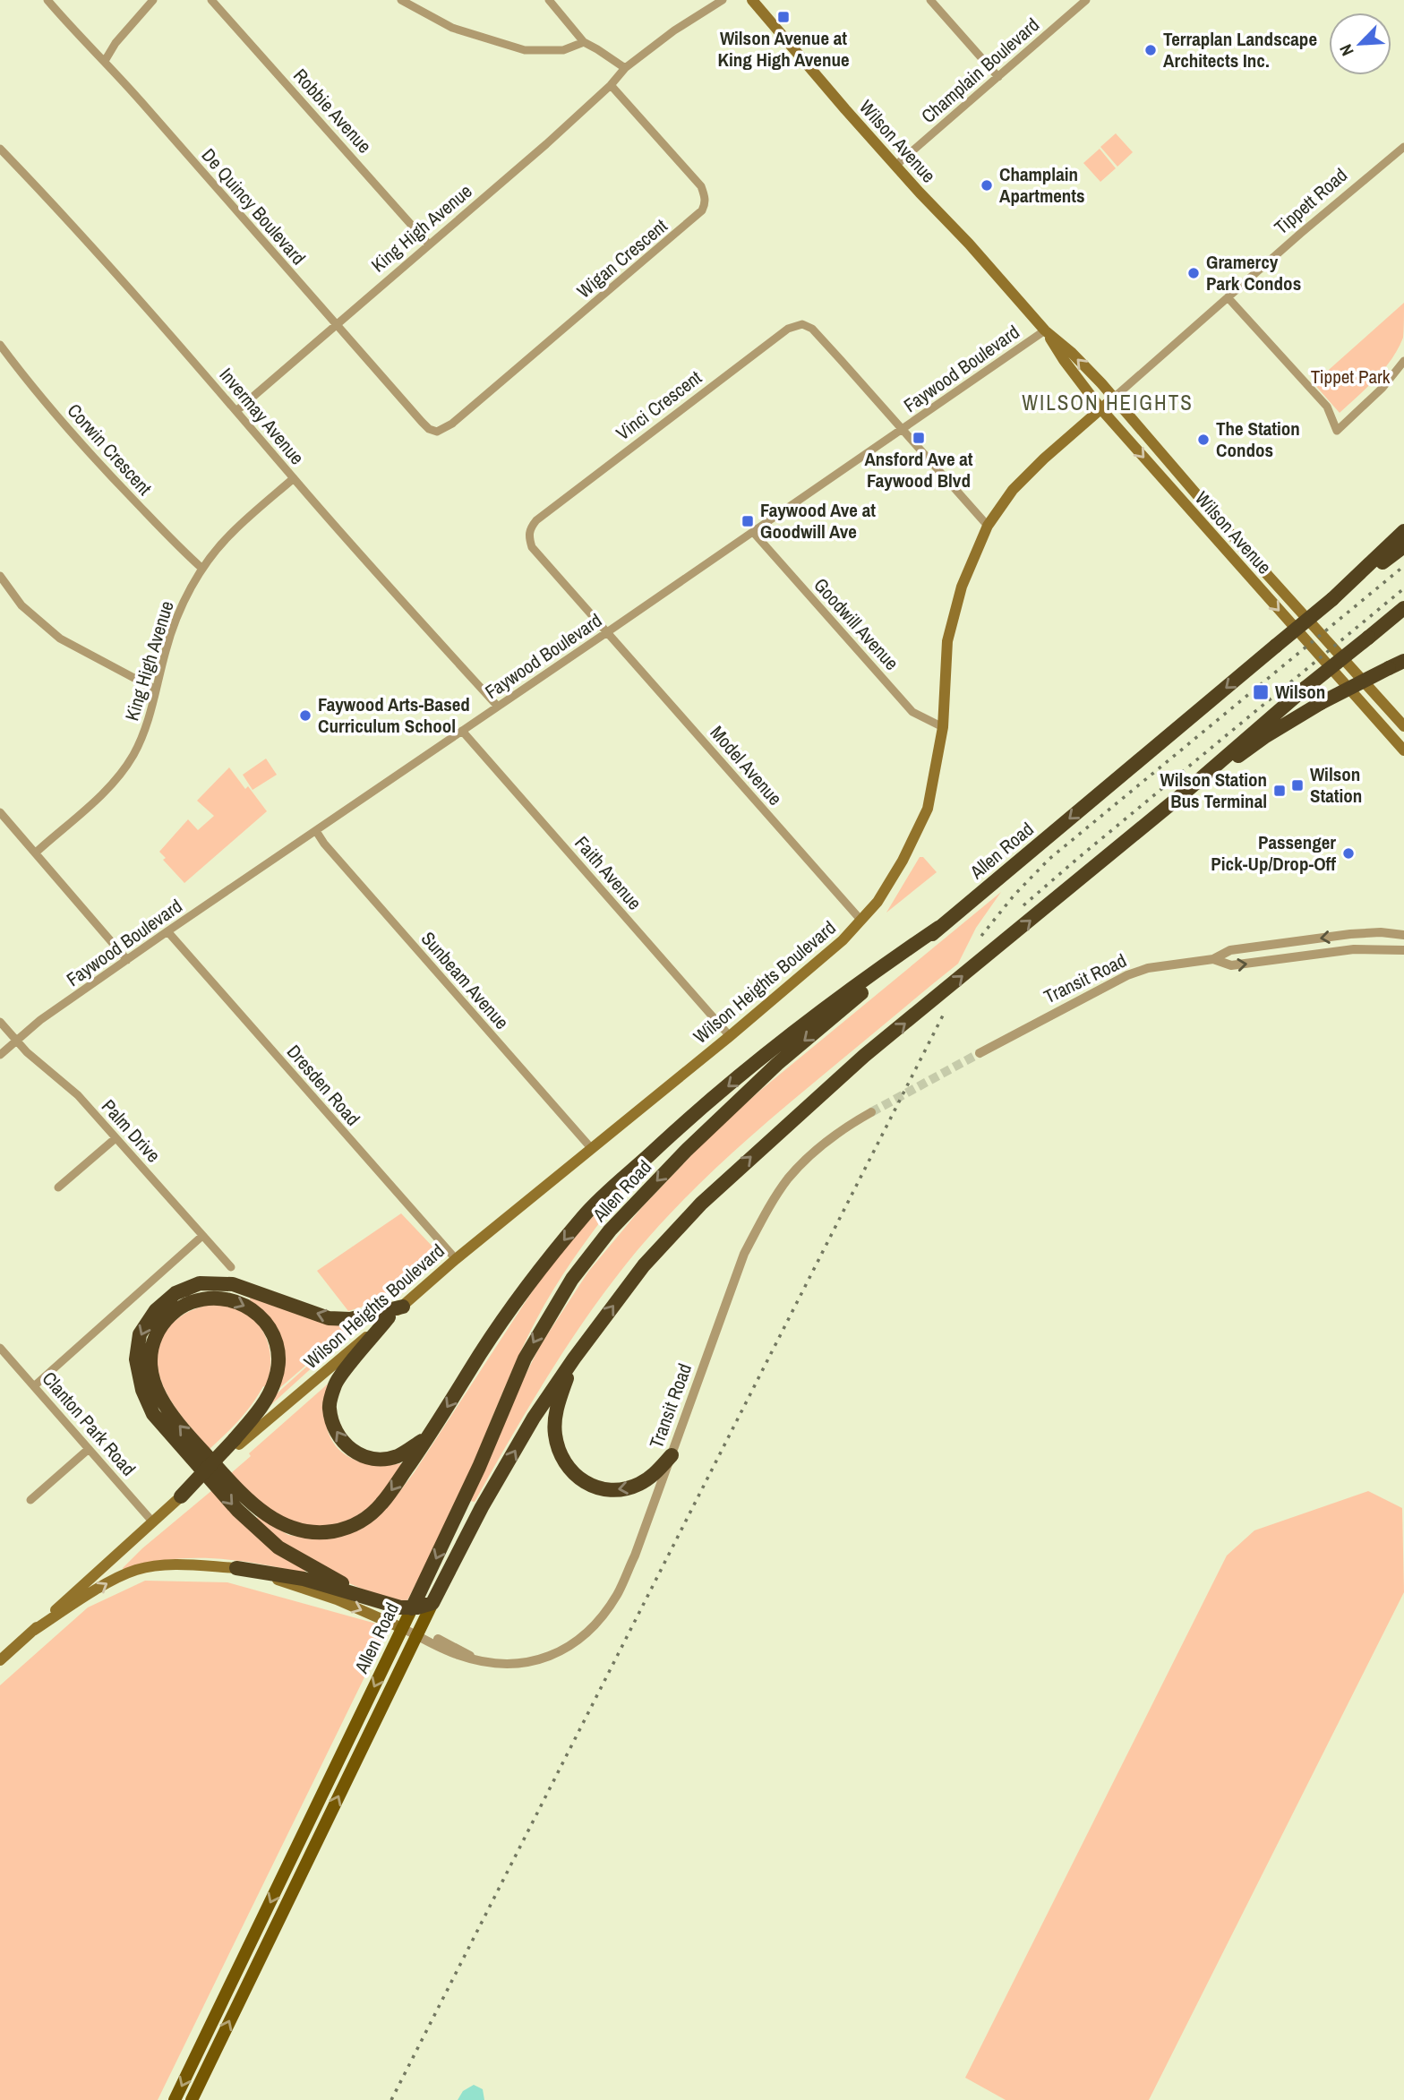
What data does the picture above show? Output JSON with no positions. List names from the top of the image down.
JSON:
{
  "streets": {
    "highway": ["Allen Road"],
    "main road": ["Wilson Avenue", "Tippett Road", "Wilson Heights Boulevard"],
    "street": [
      "Champlain Boulevard",
      "Robbie Avenue",
      "De Quincy Boulevard",
      "King High Avenue",
      "Wigan Crescent",
      "Faywood Boulevard",
      "Vinci Crescent",
      "Invermay Avenue",
      "Corwin Crescent",
      "Goodwill Avenue",
      "Model Avenue",
      "Faith Avenue",
      "Transit Road",
      "Sunbeam Avenue",
      "Dresden Road",
      "Palm Drive",
      "Clanton Park Road"
    ]
  },
  "crossings": [
    ["Champlain Boulevard", "Wilson Avenue"],
    ["Robbie Avenue", "King High Avenue"],
    ["Wilson Avenue", "Tippett Road"],
    ["Wilson Avenue", "Faywood Boulevard"],
    ["Wilson Avenue", "Wilson Heights Boulevard"],
    ["Tippett Road", "Wilson Heights Boulevard"],
    ["De Quincy Boulevard", "King High Avenue"],
    ["De Quincy Boulevard", "Wigan Crescent"],
    ["King High Avenue", "Wigan Crescent"],
    ["King High Avenue", "Invermay Avenue"],
    ["King High Avenue", "Corwin Crescent"],
    ["Faywood Boulevard", "Vinci Crescent"],
    ["Faywood Boulevard", "Invermay Avenue"],
    ["Faywood Boulevard", "Goodwill Avenue"],
    ["Faywood Boulevard", "Model Avenue"],
    ["Faywood Boulevard", "Faith Avenue"],
    ["Faywood Boulevard", "Sunbeam Avenue"],
    ["Faywood Boulevard", "Dresden Road"],
    ["Faywood Boulevard", "Palm Drive"],
    ["Vinci Crescent", "Model Avenue"],
    ["Goodwill Avenue", "Wilson Heights Boulevard"],
    ["Model Avenue", "Wilson Heights Boulevard"],
    ["Allen Road", "Transit Road"],
    ["Faith Avenue", "Wilson Heights Boulevard"],
    ["Sunbeam Avenue", "Wilson Heights Boulevard"],
    ["Wilson Heights Boulevard", "Dresden Road"]
  ],
  "districts": ["WILSON HEIGHTS"],
  "parks": ["Tippet Park"],
  "places": {
    "transit": [
      "Wilson Avenue at King High Avenue",
      "Ansford Ave at Faywood Blvd",
      "Faywood Ave at Goodwill Ave",
      "Wilson",
      "Wilson Station",
      "Wilson Station Bus Terminal"
    ],
    "other": [
      "Terraplan Landscape Architects Inc.",
      "Champlain Apartments",
      "Gramercy Park Condos",
      "The Station Condos",
      "Faywood Arts-Based Curriculum School",
      "Passenger Pick-Up/Drop-Off"
    ]
  },
  "north": "bottom left"
}
